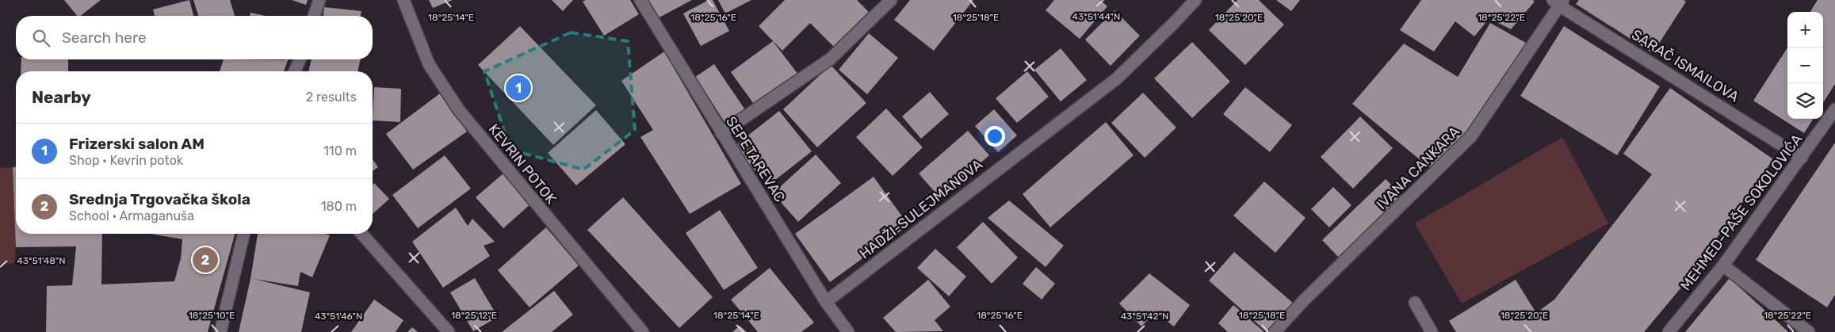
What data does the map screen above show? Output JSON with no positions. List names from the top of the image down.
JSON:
{
  "streets": {
    "street": [
      "SARAČ ISMAILOVA",
      "SEPETAREVAC",
      "KEVRIN POTOK",
      "IVANA CANKARA",
      "HADŽI-SULEJMANOVA",
      "MEHMED-PAŠE SOKOLOVIĆA"
    ]
  },
  "crossings": [
    ["SARAČ ISMAILOVA", "IVANA CANKARA"],
    ["SARAČ ISMAILOVA", "MEHMED-PAŠE SOKOLOVIĆA"],
    ["SEPETAREVAC", "HADŽI-SULEJMANOVA"]
  ],
  "page": {
    "map_buttons": ["+", "−"],
    "search": "Search here",
    "heading": ["Nearby", "2 results"],
    "pins": ["1", "2"],
    "list": [
      {
        "mark": "1",
        "name": "Frizerski salon AM",
        "note": "Shop · Kevrin potok",
        "value": "110 m"
      },
      {
        "mark": "2",
        "name": "Srednja Trgovačka škola",
        "note": "School · Armaganuša",
        "value": "180 m"
      }
    ]
  },
  "coordinates": [
    "43°51'44\"N",
    "18°25'18\"E",
    "18°25'20\"E",
    "18°25'22\"E",
    "18°25'14\"E",
    "18°25'16\"E",
    "43°51'48\"N",
    "18°25'10\"E",
    "18°25'12\"E",
    "43°51'46\"N",
    "43°51'42\"N"
  ]
}
